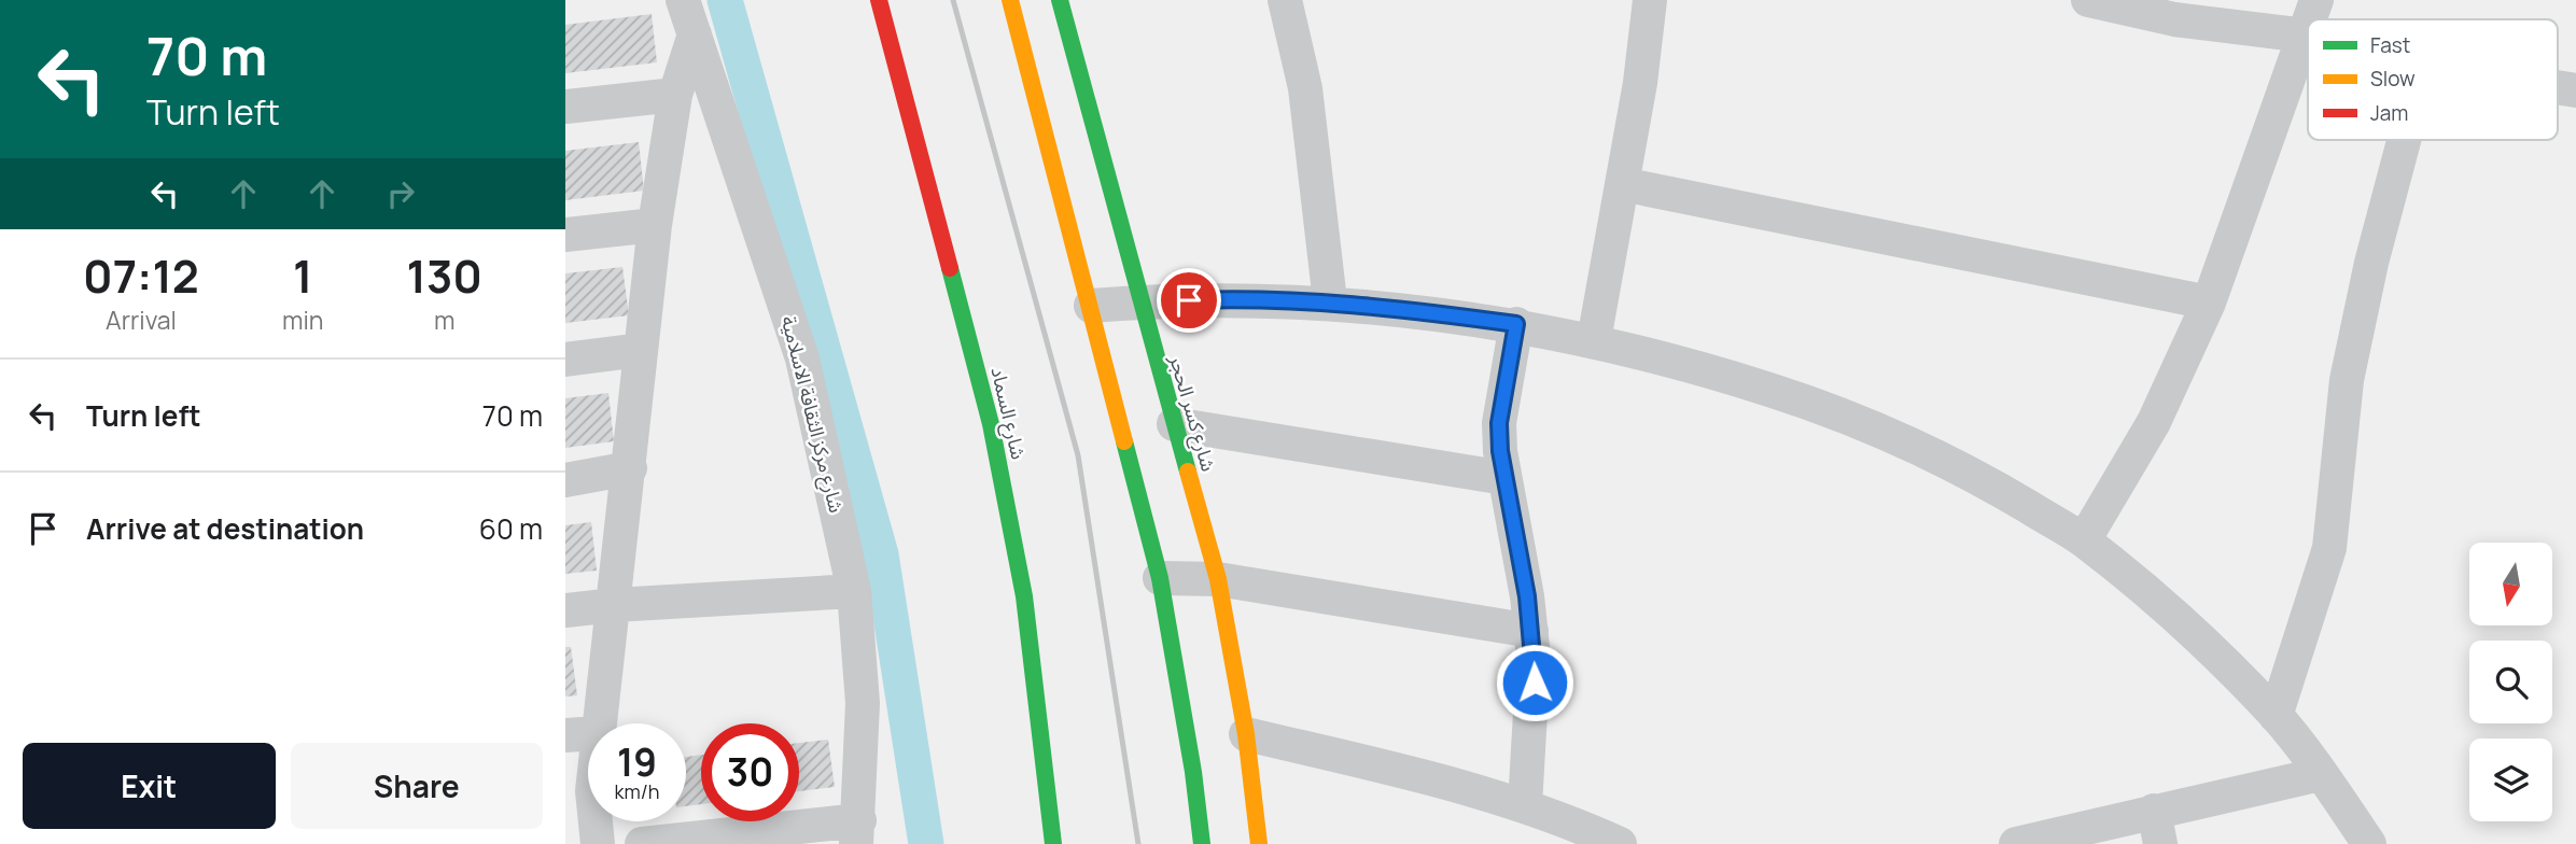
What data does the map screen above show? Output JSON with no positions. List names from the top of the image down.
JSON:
{
  "streets": {
    "main road": ["شارع السماد", "شارع كسر الحجر"],
    "street": ["شارع مركز الثقافة الاسلامية"]
  },
  "legend": ["Fast", "Slow", "Jam"],
  "north": "bottom",
  "page": {
    "turn": ["70 m", "Turn left"],
    "eta": [
      "07:12",
      "Arrival",
      "1",
      "min",
      "130",
      "m"
    ],
    "list": [
      {
        "name": "Turn left",
        "value": "70 m"
      },
      {
        "name": "Arrive at destination",
        "value": "60 m"
      }
    ],
    "speed": "19 km/h",
    "limit": "30",
    "buttons": ["Exit", "Share"]
  }
}
